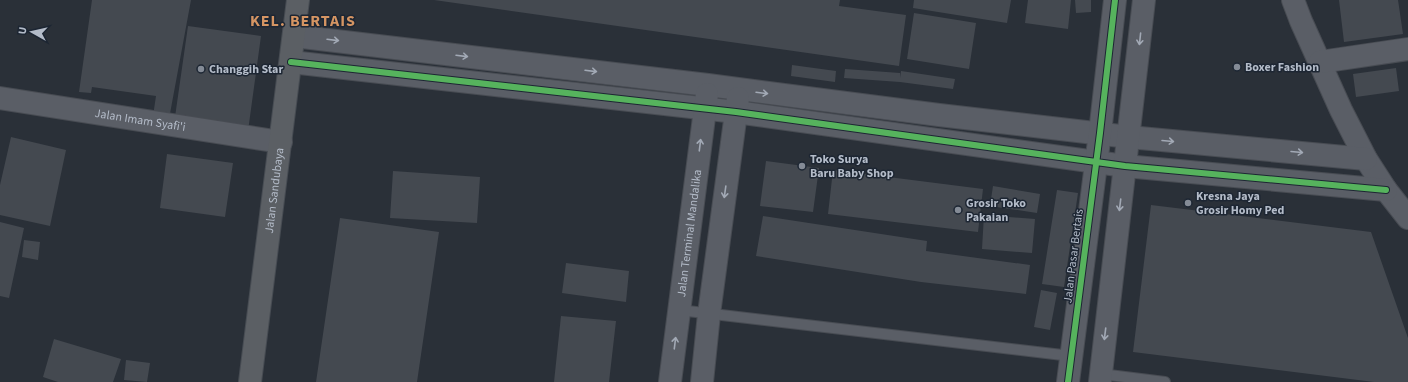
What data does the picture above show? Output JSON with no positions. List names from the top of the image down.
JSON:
{
  "streets": {
    "highway": ["Jalan Sandubaya"],
    "street": ["Jalan Imam Syafi'i", "Jalan Terminal Mandalika", "Jalan Pasar Bertais"]
  },
  "crossings": [
    ["Jalan Imam Syafi'i", "Jalan Sandubaya"]
  ],
  "districts": ["KEL. BERTAIS"],
  "places": [
    "Boxer Fashion",
    "Changgih Star",
    "Toko Surya Baru Baby Shop",
    "Kresna Jaya Grosir Homy Ped",
    "Grosir Toko Pakaian"
  ],
  "north": "left"
}
